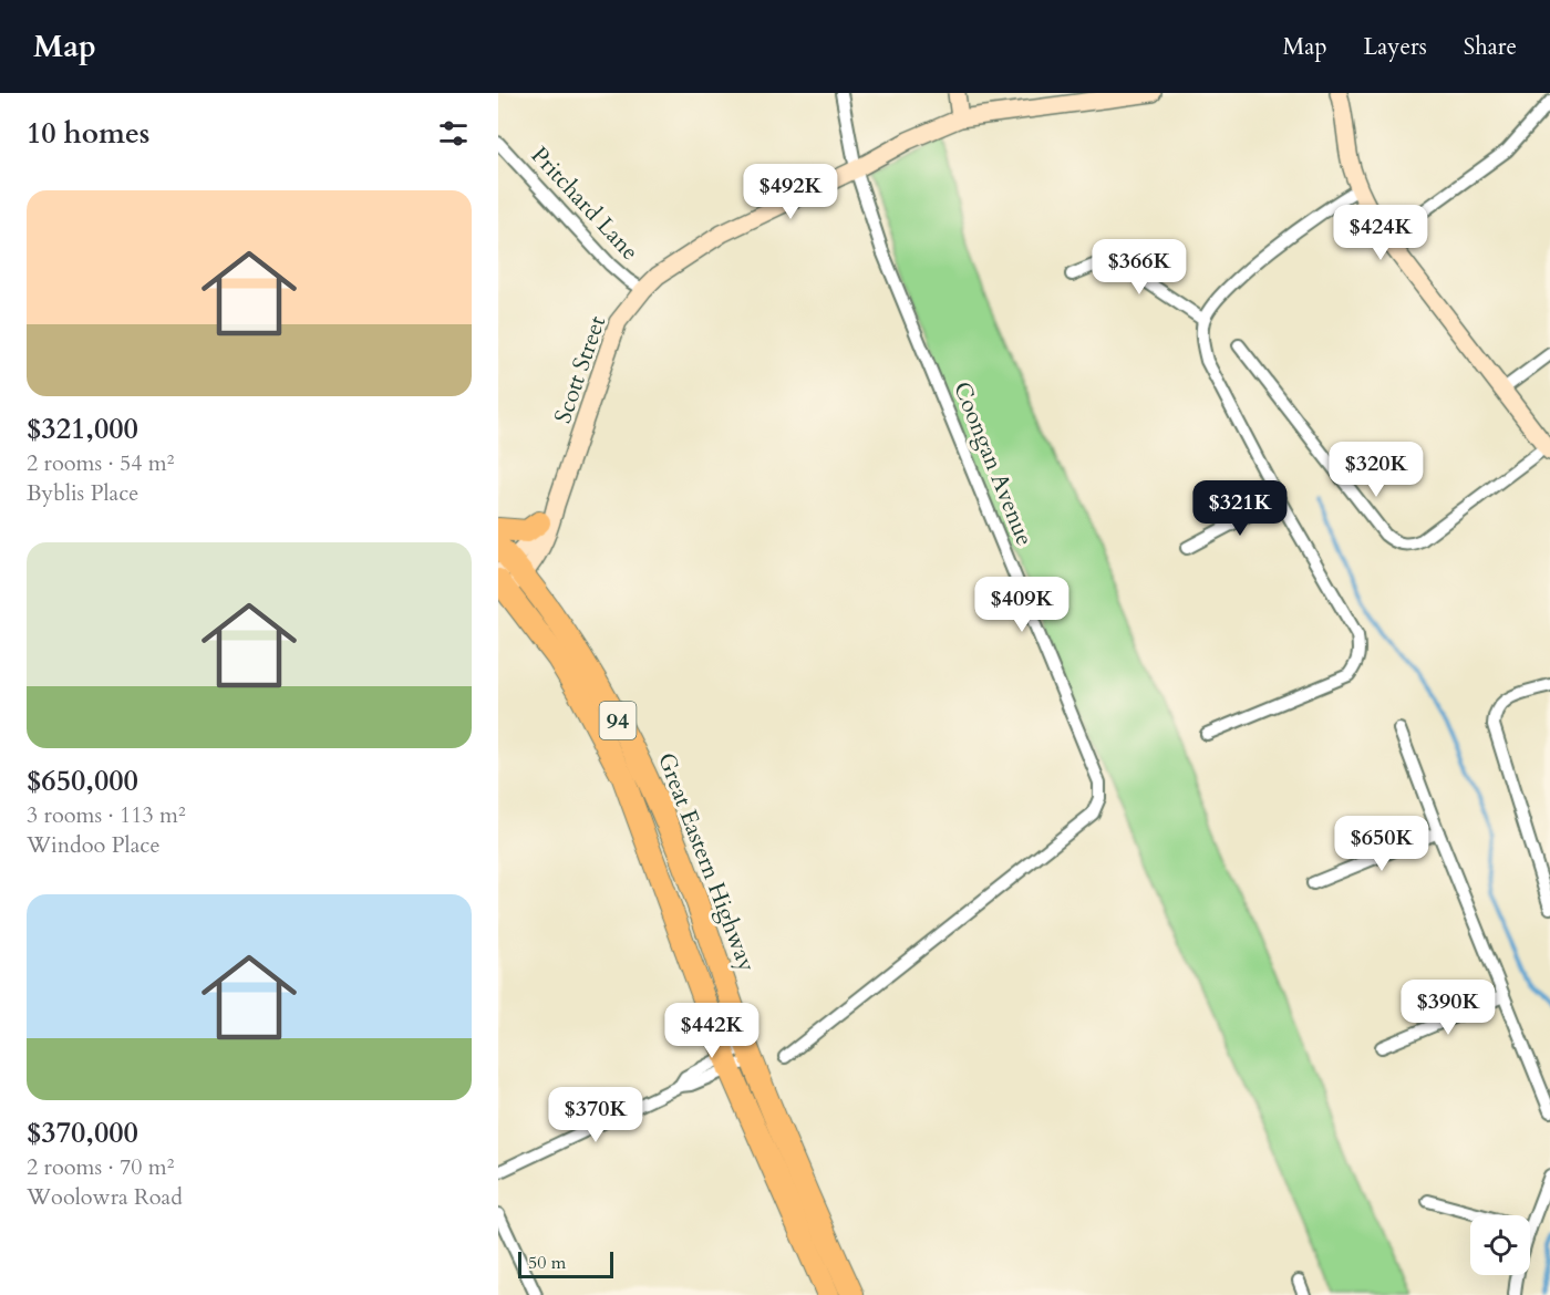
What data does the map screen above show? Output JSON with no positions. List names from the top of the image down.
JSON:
{
  "streets": {
    "highway": ["94", "Great Eastern Highway"],
    "main road": ["Scott Street"],
    "street": ["Pritchard Lane", "Coongan Avenue"]
  },
  "crossings": [
    ["Pritchard Lane", "Scott Street"],
    ["Scott Street", "Coongan Avenue"],
    ["Scott Street", "Great Eastern Highway"]
  ],
  "scale_bar": "50 m",
  "page": {
    "header": "Map",
    "nav": ["Map", "Layers", "Share"],
    "heading": "10 homes",
    "price": [
      "$492K",
      "$424K",
      "$366K",
      "$320K",
      "$321K",
      "$409K",
      "$650K",
      "$390K",
      "$442K",
      "$370K"
    ],
    "list": [
      {
        "name": "$321,000",
        "note": "2 rooms · 54 m² · Byblis Place"
      },
      {
        "name": "$650,000",
        "note": "3 rooms · 113 m² · Windoo Place"
      },
      {
        "name": "$370,000",
        "note": "2 rooms · 70 m² · Woolowra Road"
      }
    ],
    "scale": "50 m"
  }
}
